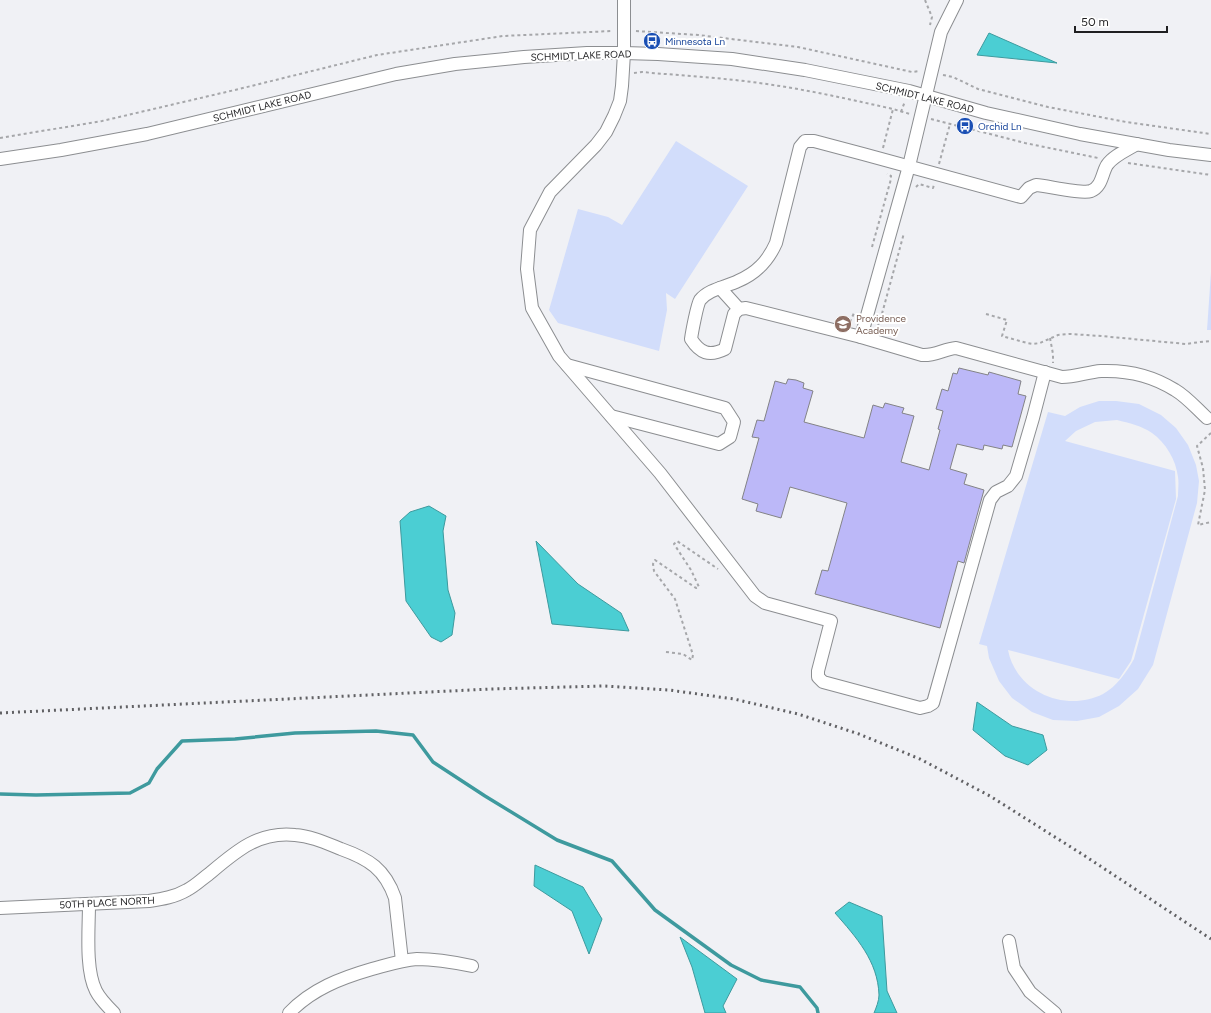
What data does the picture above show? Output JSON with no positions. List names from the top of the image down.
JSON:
{
  "streets": {
    "street": ["SCHMIDT LAKE ROAD", "50TH PLACE NORTH"]
  },
  "places": {
    "bus stop": ["Minnesota Ln", "Orchid Ln"],
    "school or university": ["Providence Academy"]
  },
  "scale_bar": "50 m"
}
